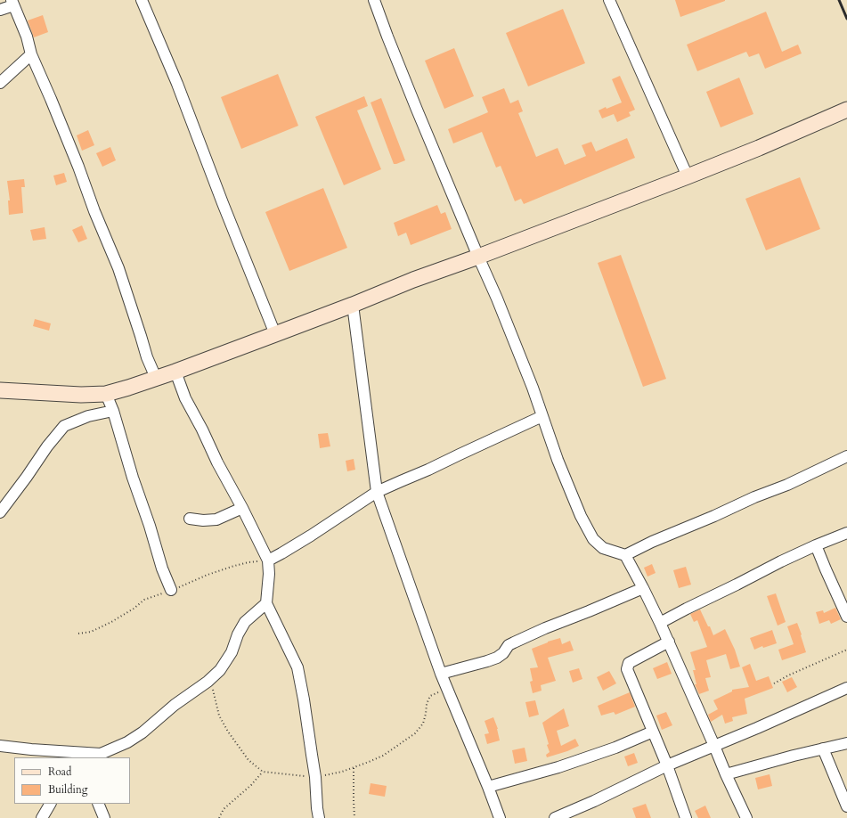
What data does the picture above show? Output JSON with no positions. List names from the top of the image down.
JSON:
{
  "legend": ["Road", "Building"]
}
